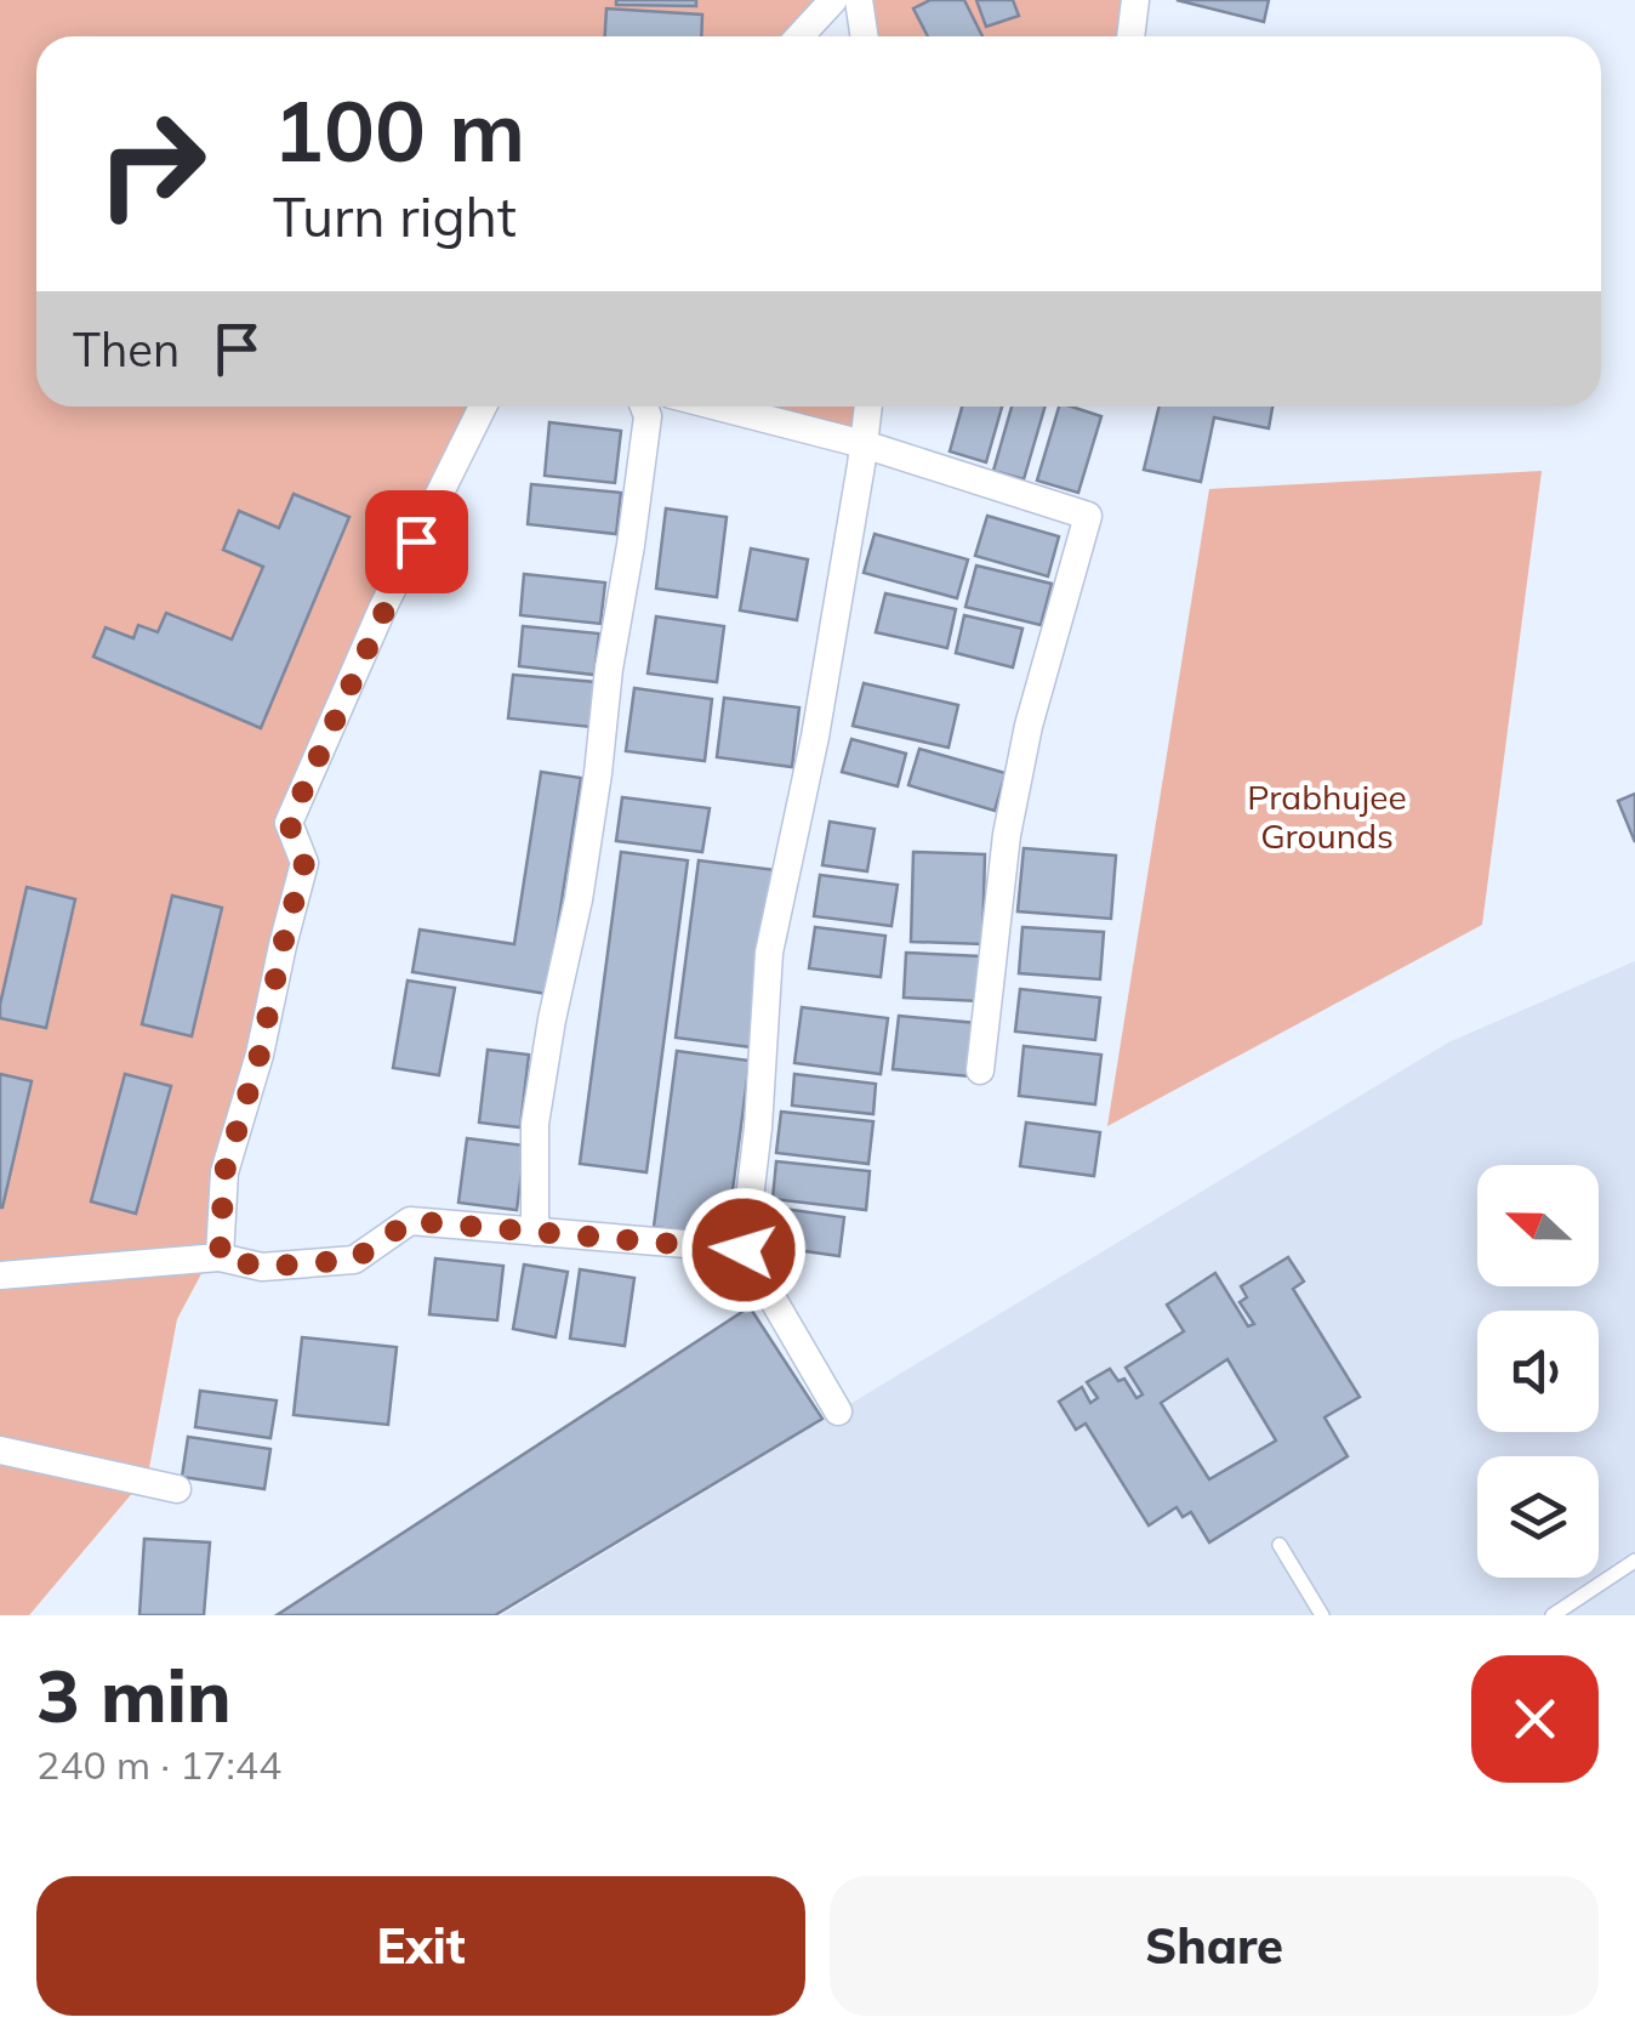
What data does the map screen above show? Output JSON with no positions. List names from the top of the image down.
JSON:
{
  "parks": ["Prabhujee Grounds"],
  "north": "left",
  "page": {
    "turn": ["100 m", "Turn right"],
    "then": "Then",
    "heading": ["3 min", "240 m · 17:44"],
    "buttons": ["Exit", "Share"]
  }
}
